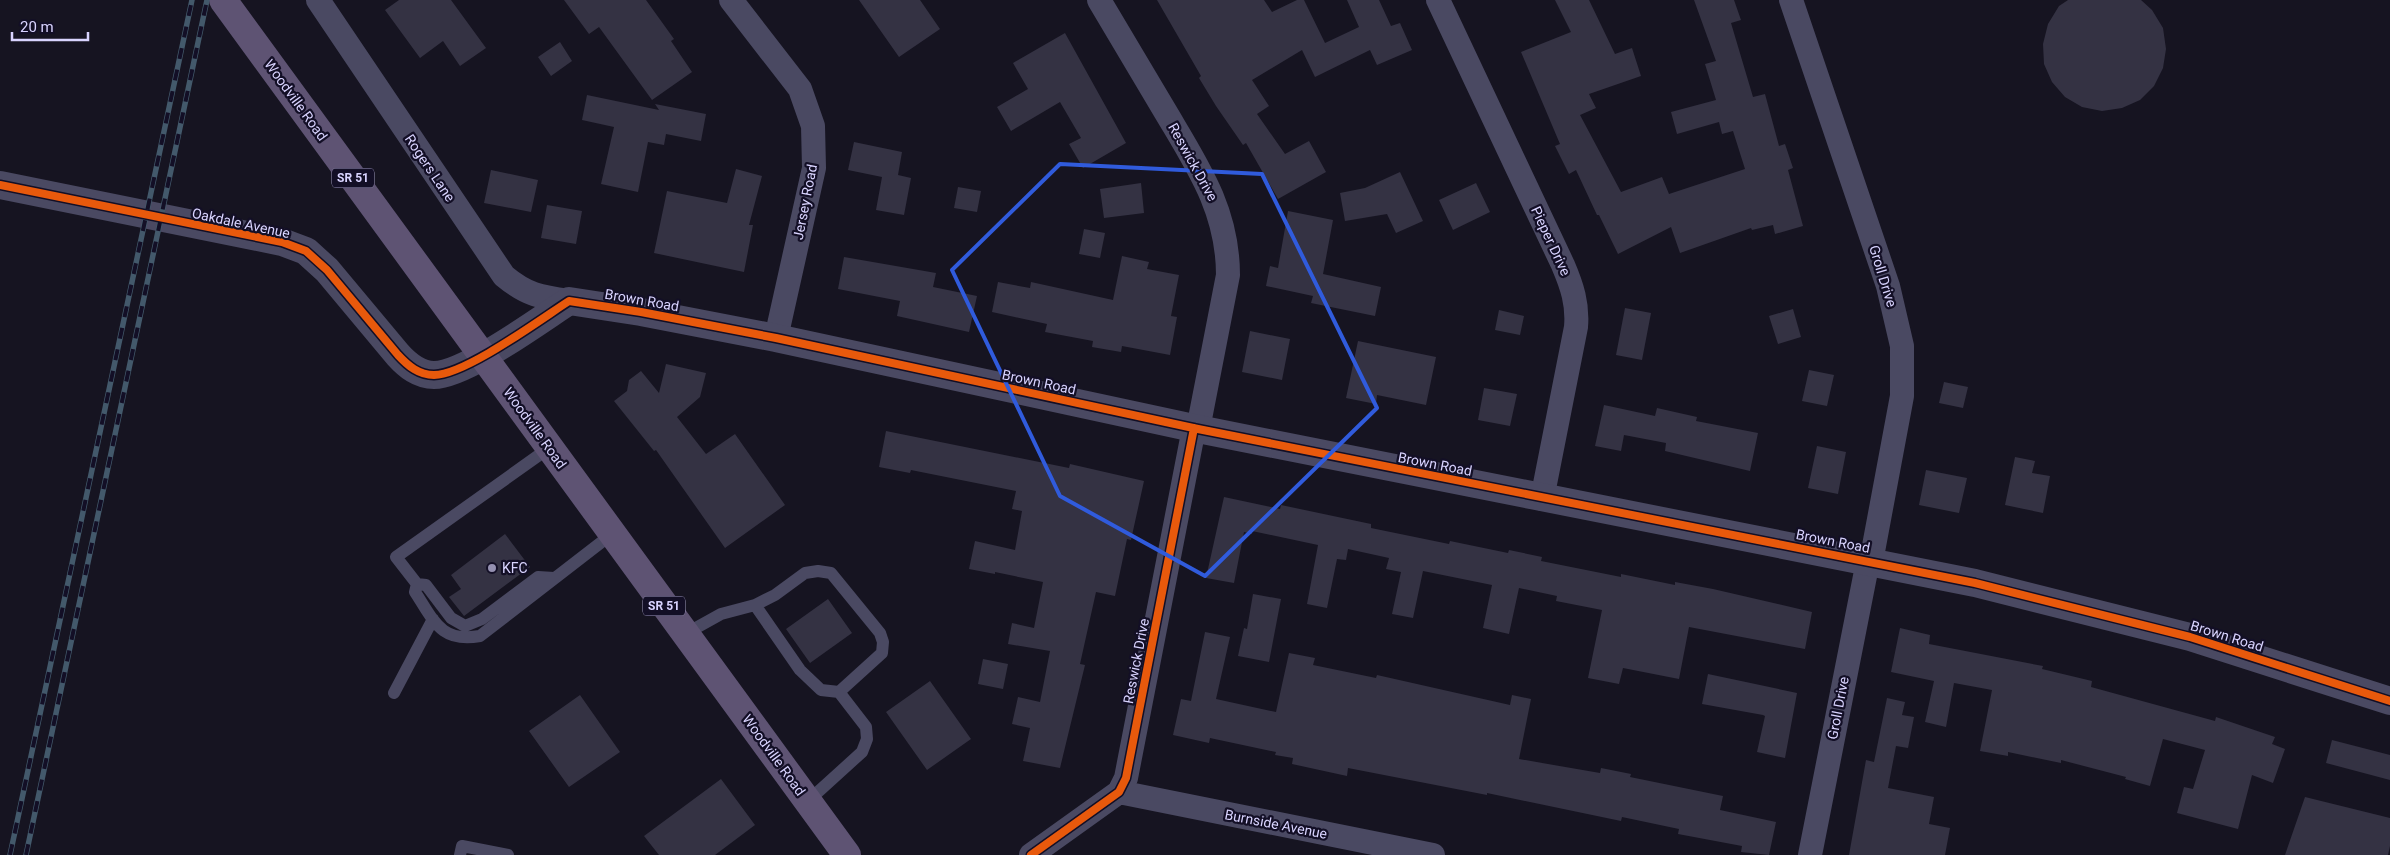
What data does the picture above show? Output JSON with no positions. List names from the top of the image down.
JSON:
{
  "streets": {
    "main road": ["Woodville Road", "SR 51"],
    "street": [
      "Reswick Drive",
      "Rogers Lane",
      "Jersey Road",
      "Oakdale Avenue",
      "Pieper Drive",
      "Groll Drive",
      "Brown Road",
      "Burnside Avenue"
    ]
  },
  "crossings": [
    ["Woodville Road", "Oakdale Avenue"],
    ["Reswick Drive", "Brown Road"],
    ["Reswick Drive", "Burnside Avenue"],
    ["Rogers Lane", "Brown Road"],
    ["Jersey Road", "Brown Road"],
    ["Pieper Drive", "Brown Road"],
    ["Groll Drive", "Brown Road"]
  ],
  "places": ["KFC"],
  "scale_bar": "20 m"
}
